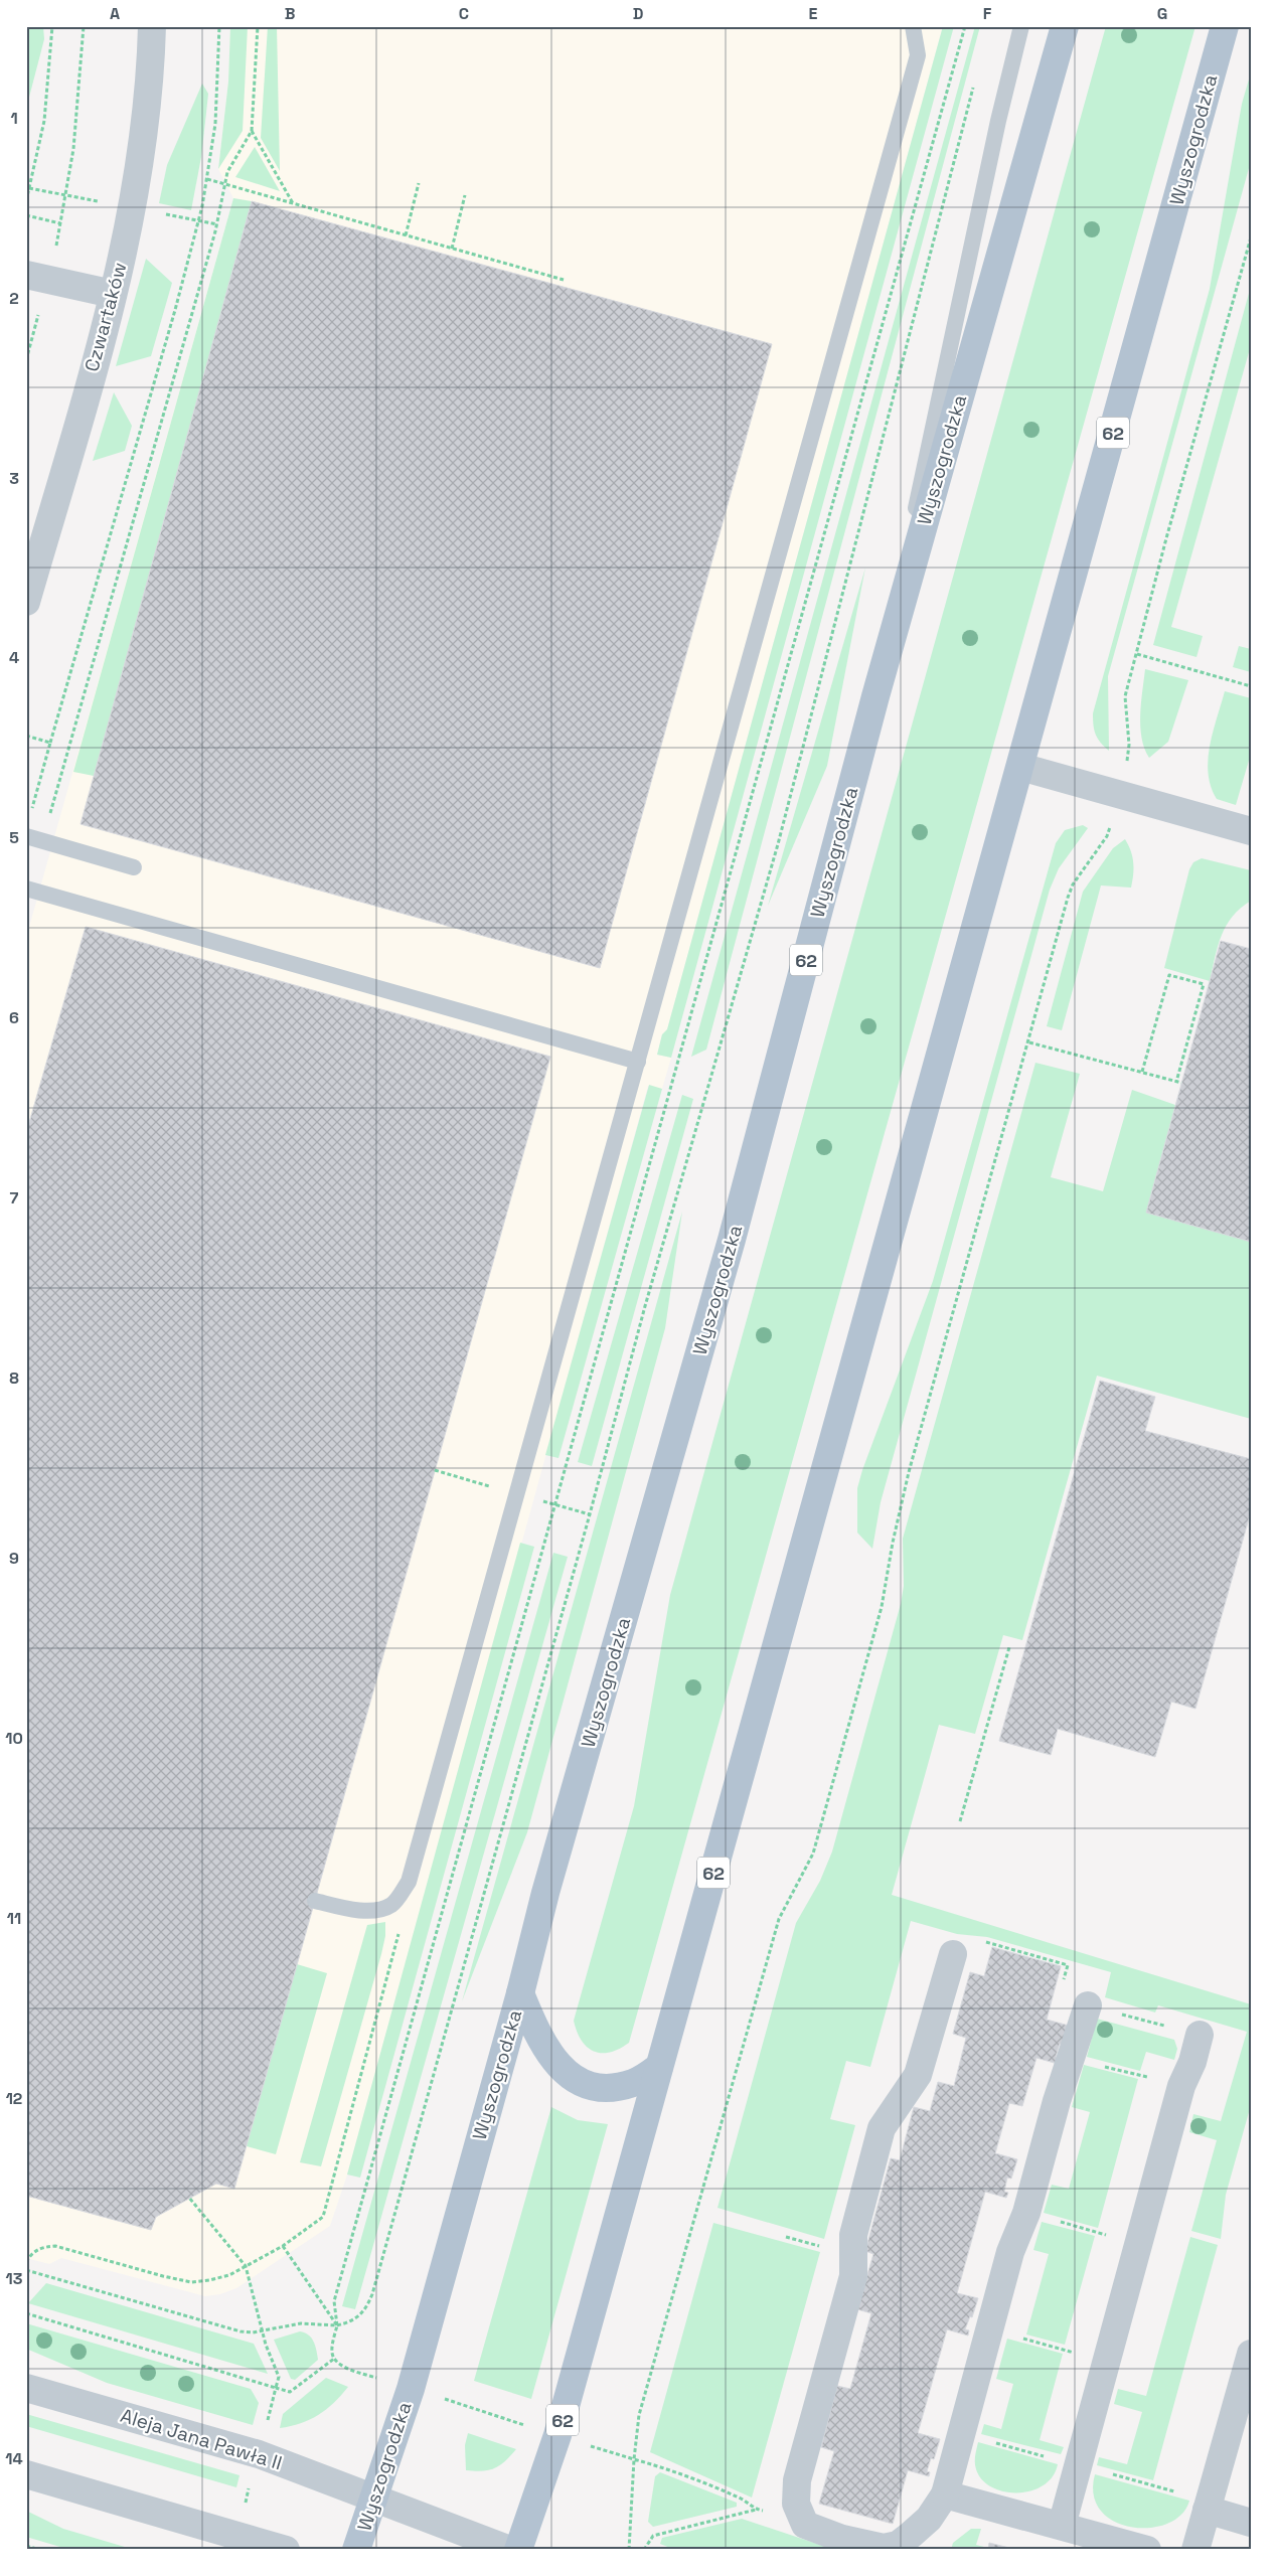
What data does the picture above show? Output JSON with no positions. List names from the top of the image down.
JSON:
{
  "streets": {
    "main road": ["Wyszogrodzka", "62"],
    "street": ["Czwartaków", "Aleja Jana Pawła II"]
  },
  "crossings": [
    ["Wyszogrodzka", "Aleja Jana Pawła II"]
  ],
  "grid": {
    "columns": [
      "A",
      "B",
      "C",
      "D",
      "E",
      "F",
      "G"
    ],
    "rows": [
      "1",
      "2",
      "3",
      "4",
      "5",
      "6",
      "7",
      "8",
      "9",
      "10",
      "11",
      "12",
      "13",
      "14"
    ]
  }
}
